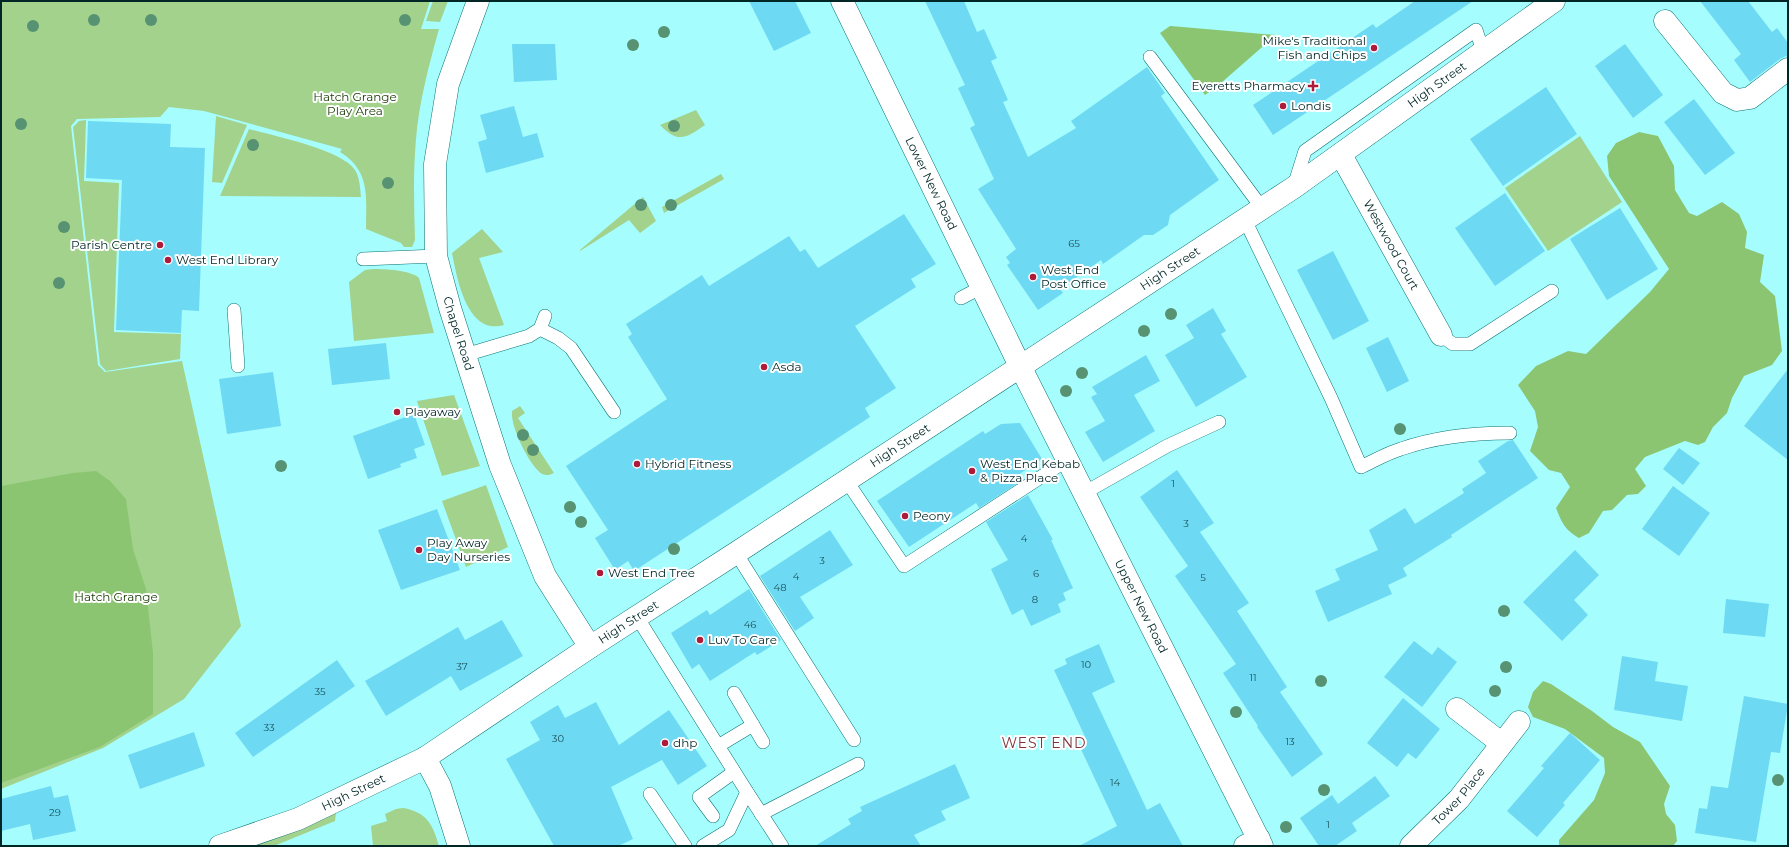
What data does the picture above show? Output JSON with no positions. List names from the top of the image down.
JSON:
{
  "streets": {
    "street": [
      "High Street",
      "Lower New Road",
      "Westwood Court",
      "Chapel Road",
      "Upper New Road",
      "Tower Place"
    ]
  },
  "crossings": [
    ["High Street", "Lower New Road"],
    ["High Street", "Westwood Court"],
    ["High Street", "Chapel Road"],
    ["High Street", "Upper New Road"],
    ["Lower New Road", "Upper New Road"]
  ],
  "districts": ["WEST END"],
  "parks": ["Hatch Grange Play Area", "Hatch Grange"],
  "places": {
    "other": [
      "Mike's Traditional Fish and Chips",
      "Londis",
      "Parish Centre",
      "West End Library",
      "West End Post Office",
      "Asda",
      "Playaway",
      "Hybrid Fitness",
      "West End Kebab & Pizza Place",
      "Peony",
      "Play Away Day Nurseries",
      "West End Tree",
      "Luv To Care",
      "dhp"
    ],
    "health": ["Everetts Pharmacy"]
  },
  "house_numbers": [
    "65",
    "1",
    "3",
    "4",
    "3",
    "6",
    "4",
    "5",
    "48",
    "8",
    "46",
    "10",
    "37",
    "11",
    "35",
    "33",
    "30",
    "13",
    "14",
    "29",
    "1"
  ]
}
